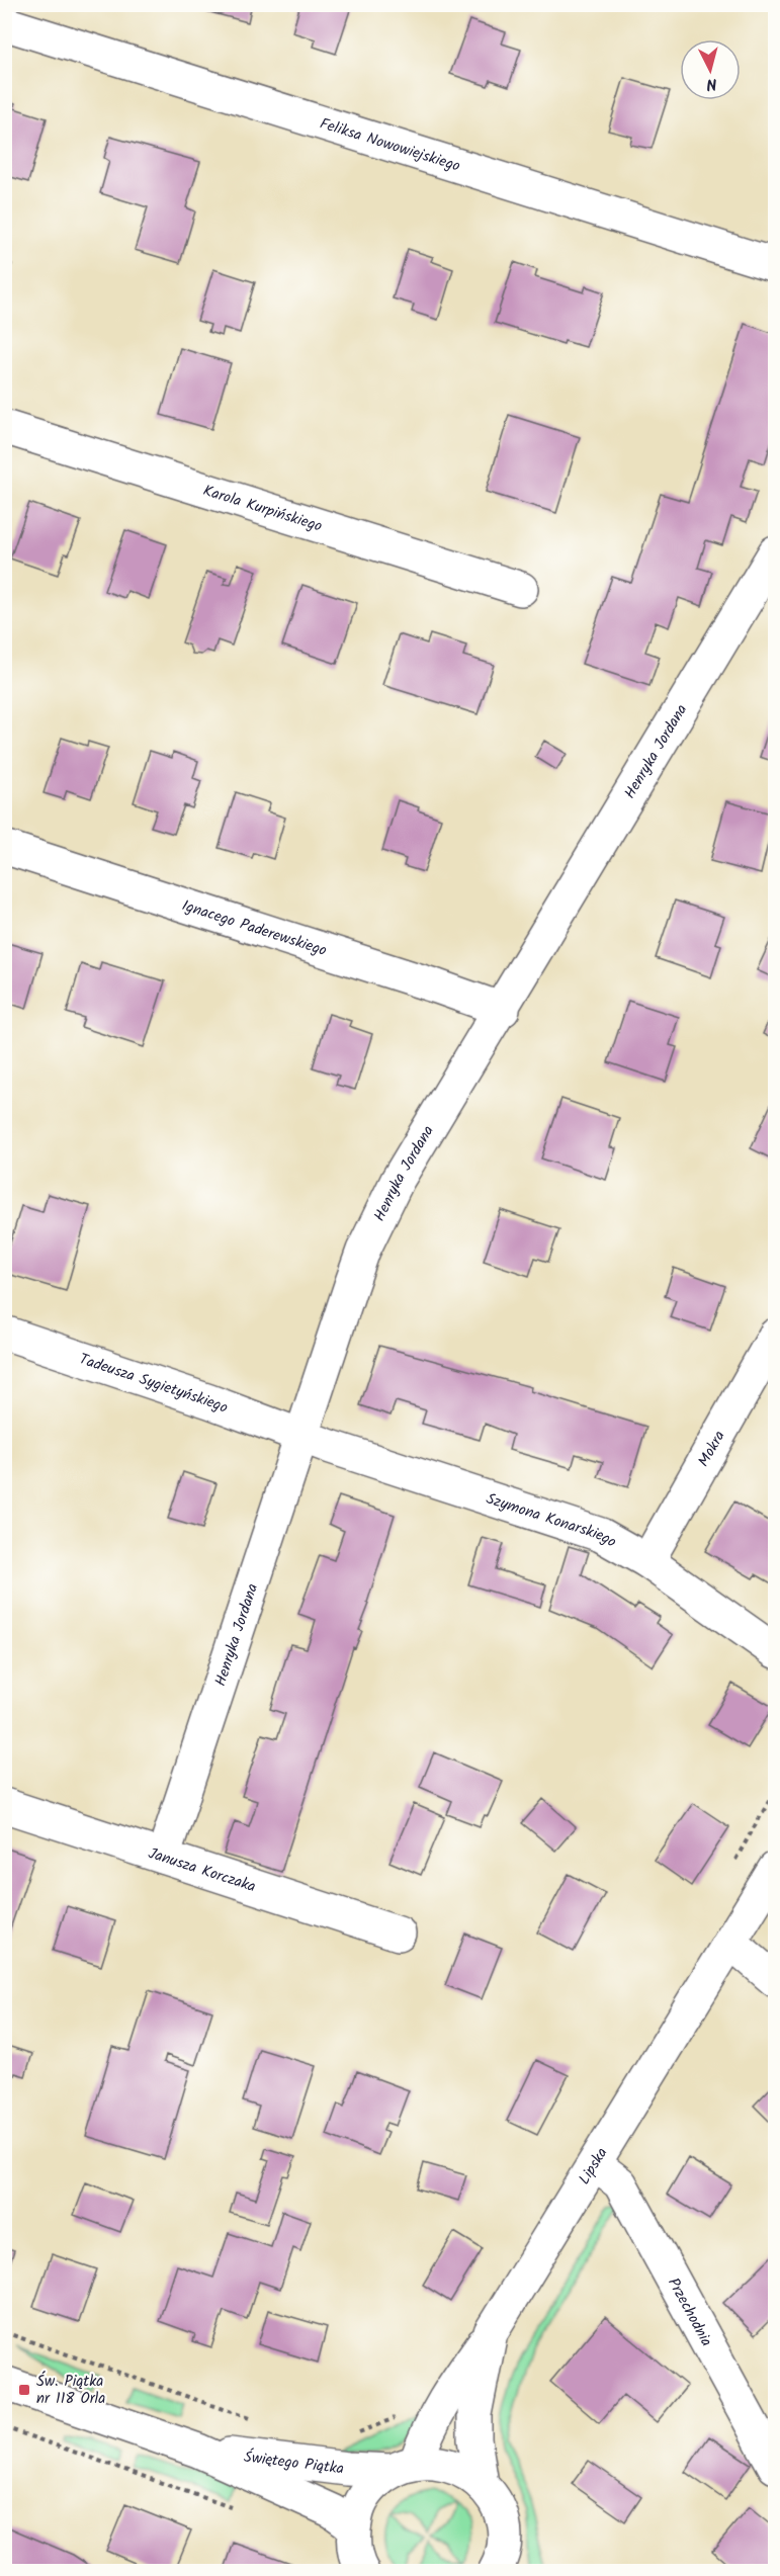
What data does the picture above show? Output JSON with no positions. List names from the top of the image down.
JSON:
{
  "streets": {
    "street": [
      "Feliksa Nowowiejskiego",
      "Karola Kurpińskiego",
      "Henryka Jordana",
      "Ignacego Paderewskiego",
      "Tadeusza Sygietyńskiego",
      "Mokra",
      "Szymona Konarskiego",
      "Janusza Korczaka",
      "Lipska",
      "Przechodnia",
      "Świętego Piątka"
    ]
  },
  "crossings": [
    ["Henryka Jordana", "Ignacego Paderewskiego"],
    ["Henryka Jordana", "Tadeusza Sygietyńskiego"],
    ["Henryka Jordana", "Szymona Konarskiego"],
    ["Henryka Jordana", "Janusza Korczaka"],
    ["Tadeusza Sygietyńskiego", "Szymona Konarskiego"],
    ["Mokra", "Szymona Konarskiego"],
    ["Lipska", "Przechodnia"],
    ["Lipska", "Świętego Piątka"]
  ],
  "places": {
    "transit": ["Św. Piątka nr 118 Orla"]
  },
  "north": "bottom"
}
